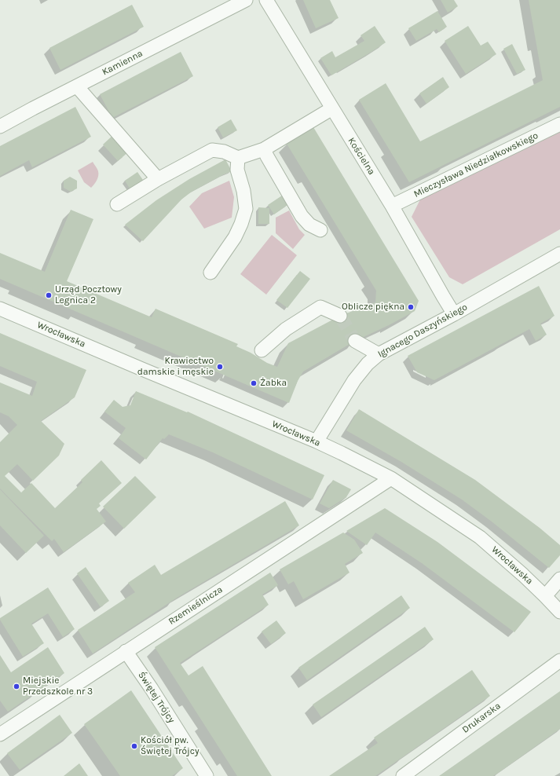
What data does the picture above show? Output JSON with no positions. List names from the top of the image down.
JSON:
{
  "streets": {
    "street": [
      "Kamienna",
      "Kościelna",
      "Mieczysława Niedziałkowskiego",
      "Ignacego Daszyńskiego",
      "Wrocławska",
      "Rzemieślnicza",
      "Świętej Trójcy",
      "Drukarska"
    ]
  },
  "crossings": [
    ["Kościelna", "Mieczysława Niedziałkowskiego"],
    ["Kościelna", "Ignacego Daszyńskiego"],
    ["Ignacego Daszyńskiego", "Wrocławska"],
    ["Wrocławska", "Rzemieślnicza"],
    ["Rzemieślnicza", "Świętej Trójcy"]
  ],
  "places": [
    "Urząd Pocztowy Legnica 2",
    "Oblicze piękna",
    "Krawiectwo damskie i męskie",
    "Żabka",
    "Miejskie Przedszkole nr 3",
    "Kościół pw. Świętej Trójcy"
  ]
}
